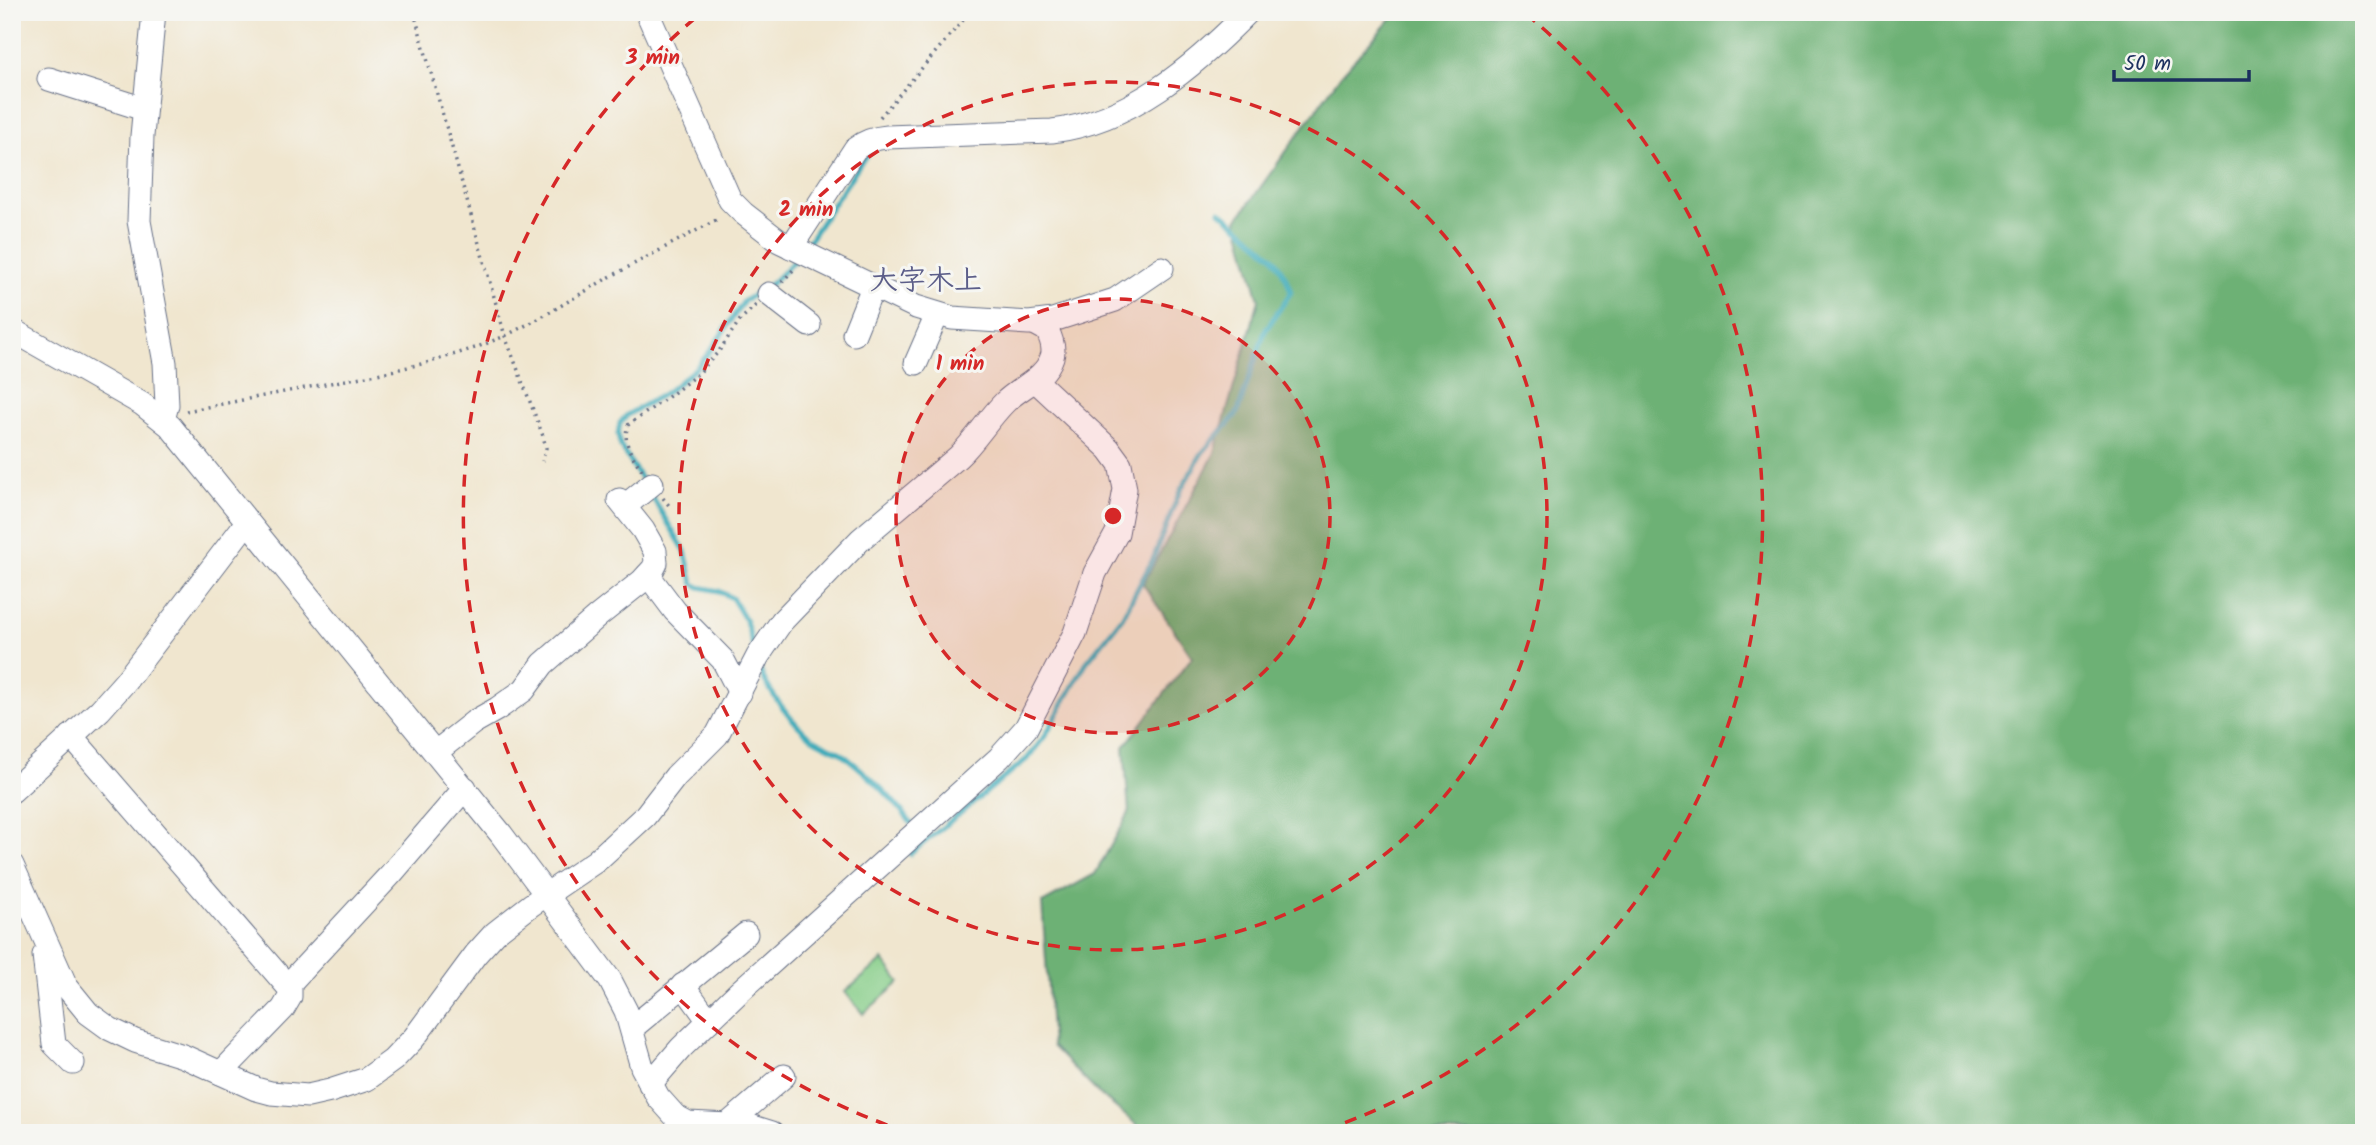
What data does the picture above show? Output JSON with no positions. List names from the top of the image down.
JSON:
{
  "districts": ["大字木上"],
  "scale_bar": "50 m",
  "rings": ["3 min", "2 min", "1 min"]
}
